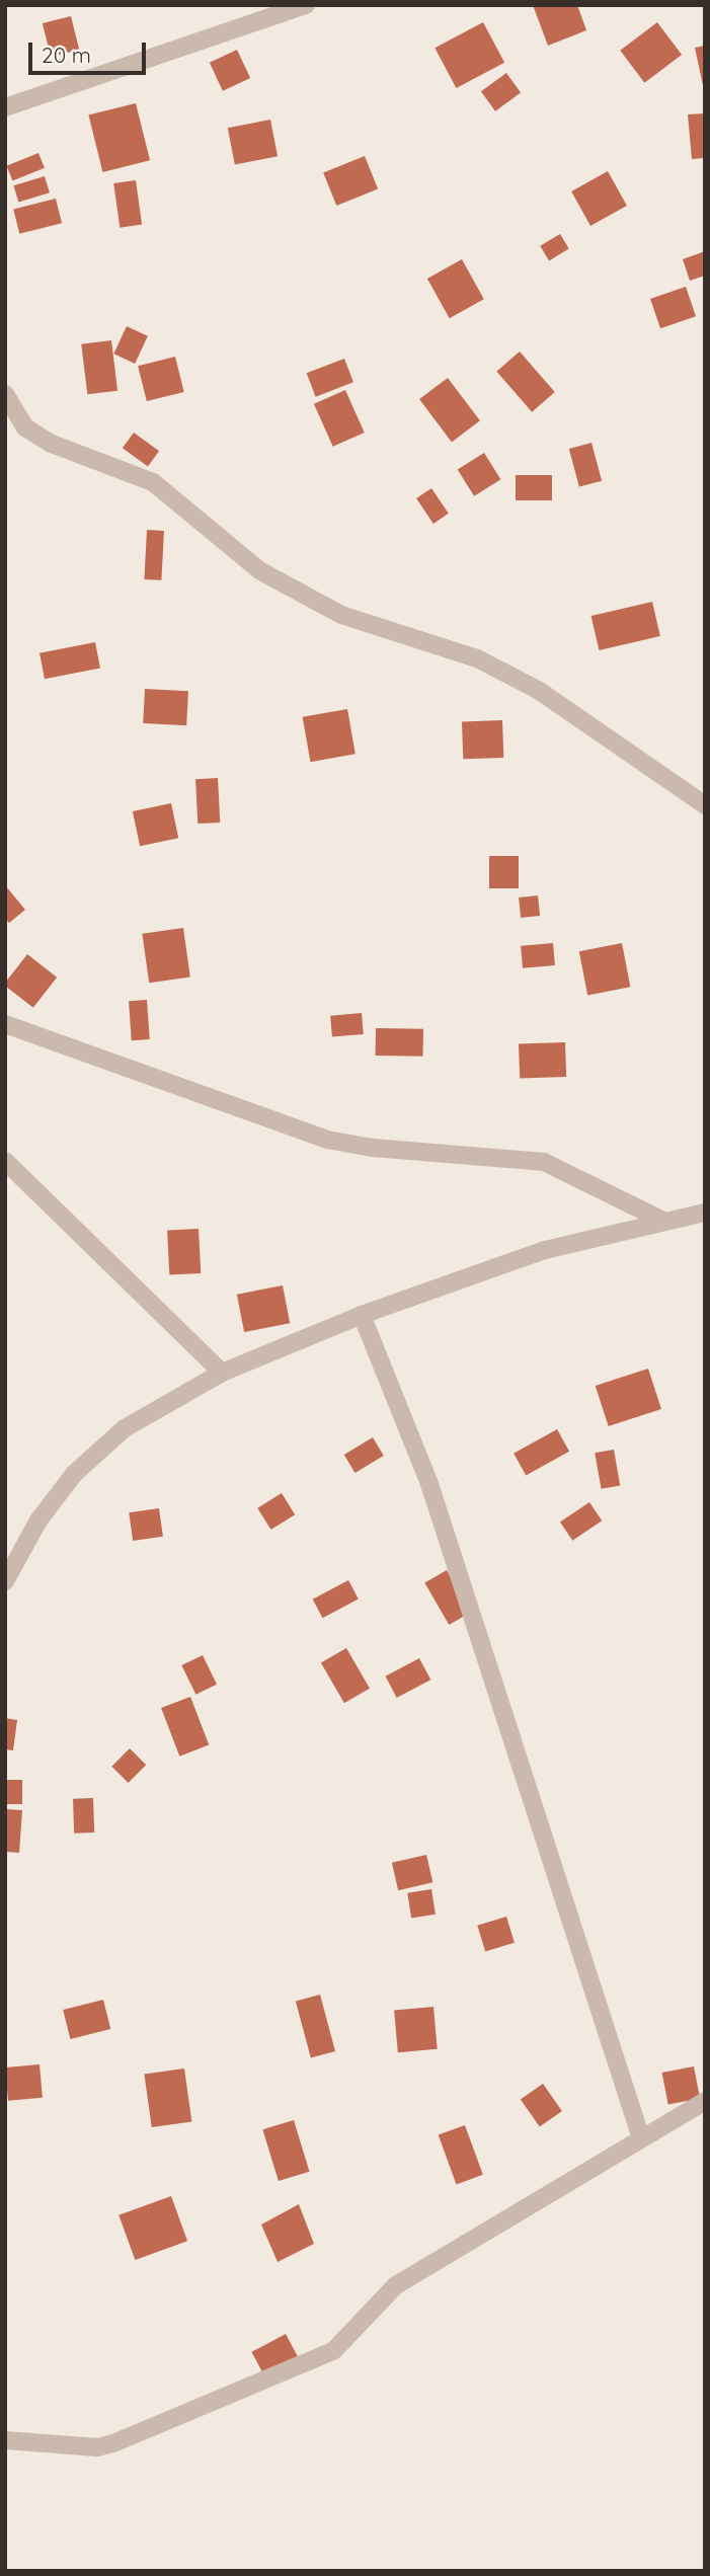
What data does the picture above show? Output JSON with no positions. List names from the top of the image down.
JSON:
{
  "scale_bar": "20 m"
}
